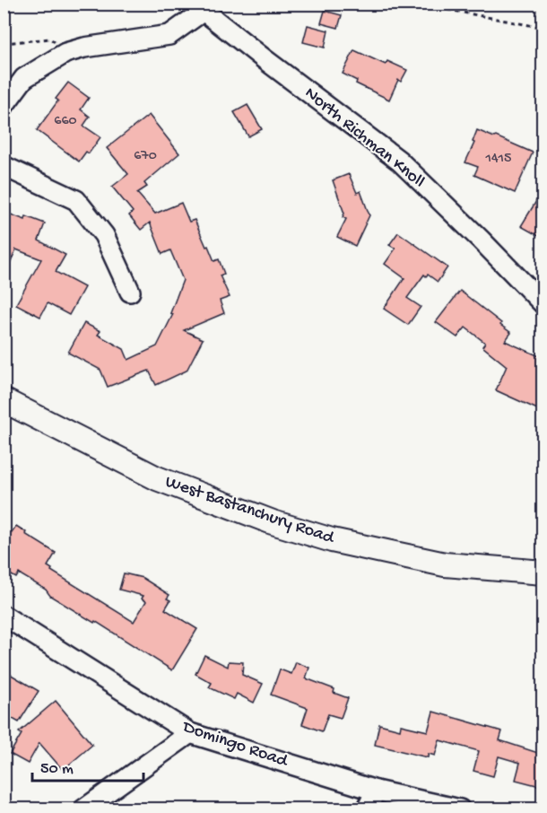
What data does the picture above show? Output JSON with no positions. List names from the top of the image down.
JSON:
{
  "streets": {
    "main road": ["West Bastanchury Road"],
    "street": ["North Richman Knoll", "Domingo Road"]
  },
  "house_numbers": ["660", "670", "1415"],
  "scale_bar": "50 m"
}
